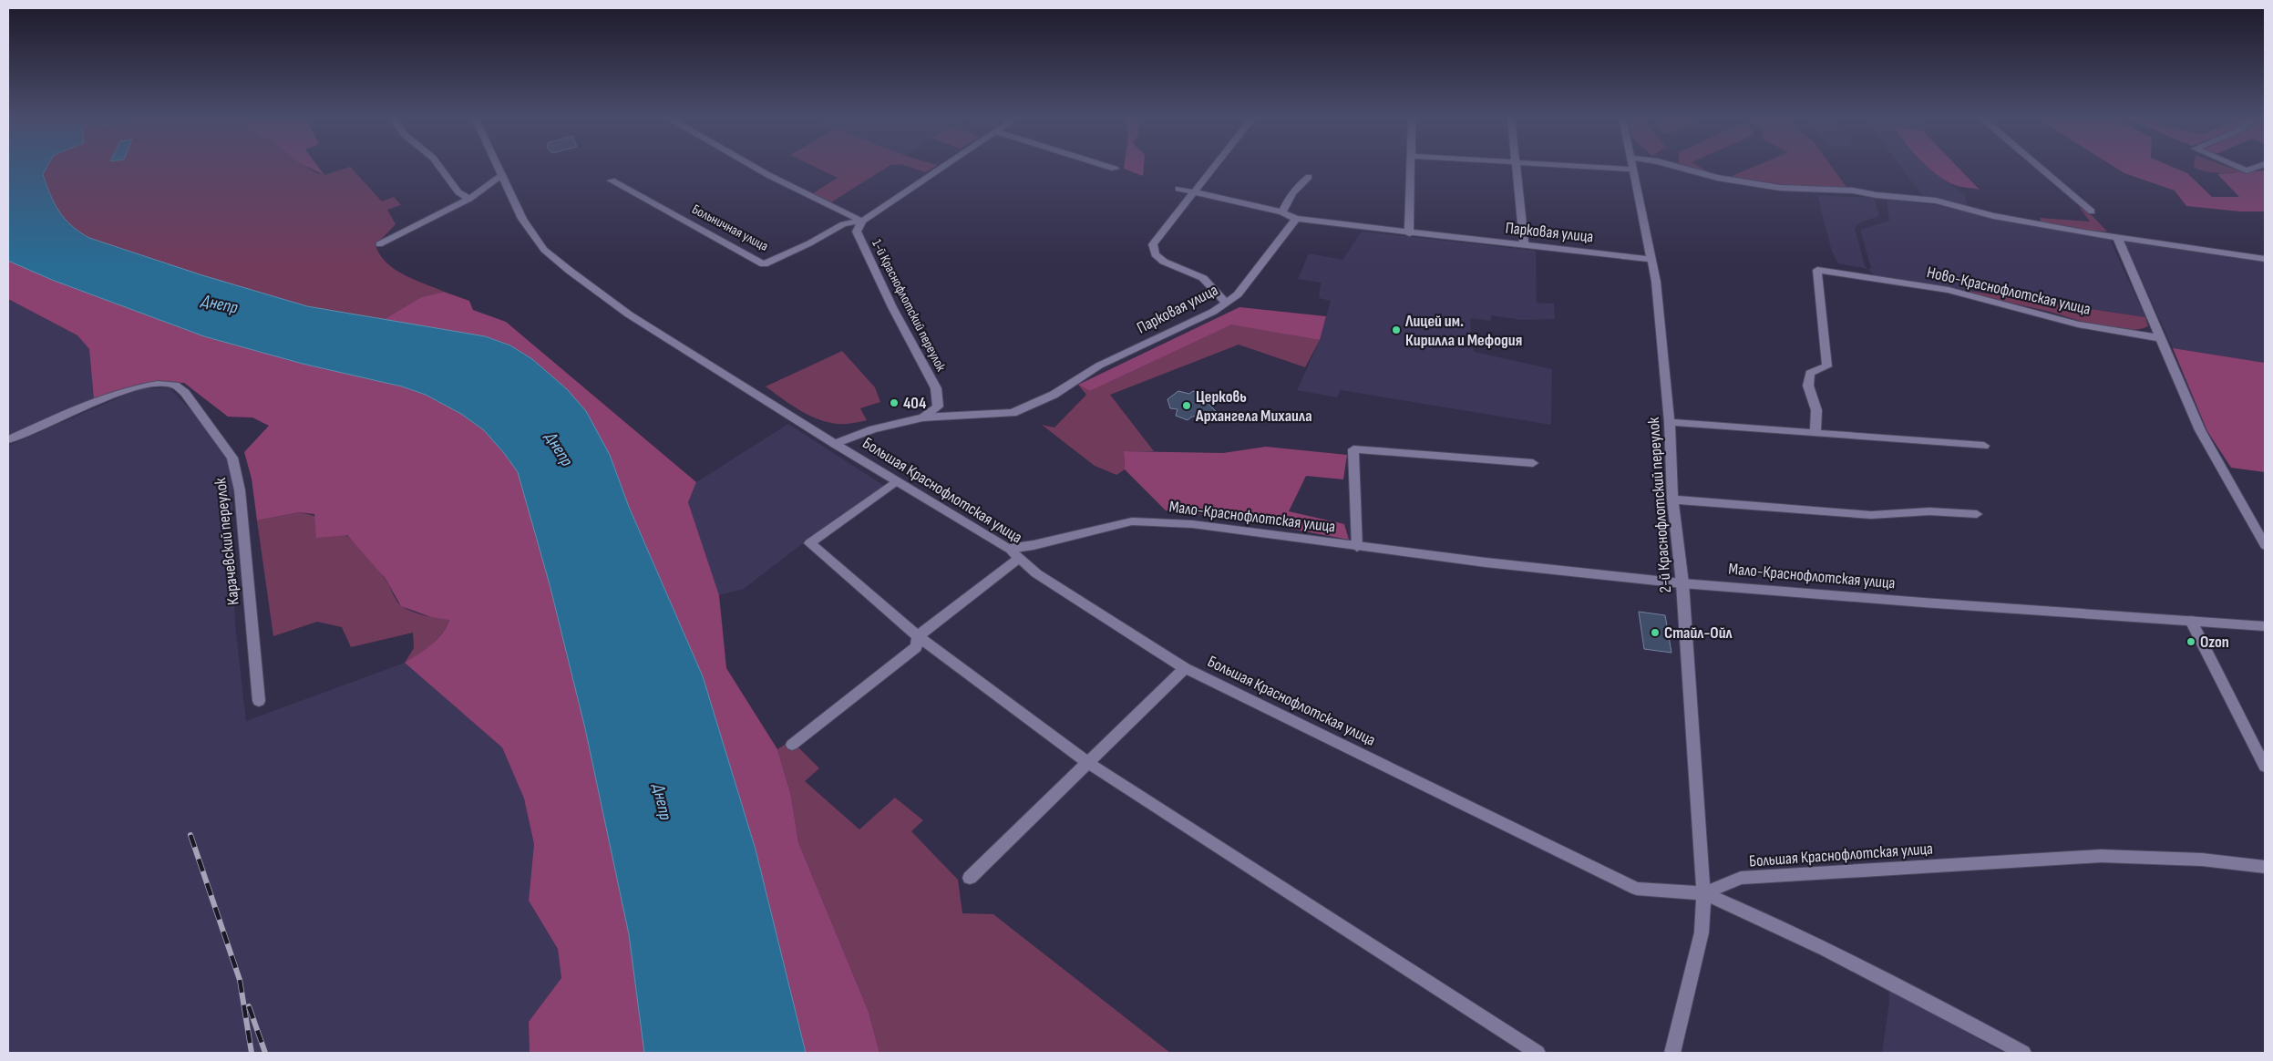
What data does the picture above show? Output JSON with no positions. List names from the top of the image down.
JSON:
{
  "streets": {
    "street": [
      "Больничная улица",
      "Парковая улица",
      "Ново-Краснофлотская улица",
      "1-й Краснофлотский переулок",
      "Большая Краснофлотская улица",
      "2-й Краснофлотский переулок",
      "Мало-Краснофлотская улица",
      "Карачевский переулок"
    ]
  },
  "crossings": [
    ["Больничная улица", "1-й Краснофлотский переулок"],
    ["Парковая улица", "1-й Краснофлотский переулок"],
    ["Парковая улица", "Большая Краснофлотская улица"],
    ["Парковая улица", "2-й Краснофлотский переулок"],
    ["Большая Краснофлотская улица", "2-й Краснофлотский переулок"],
    ["Большая Краснофлотская улица", "Мало-Краснофлотская улица"],
    ["2-й Краснофлотский переулок", "Мало-Краснофлотская улица"]
  ],
  "water": ["Днепр"],
  "places": [
    "Лицей им. Кирилла и Мефодия",
    "404",
    "Церковь Архангела Михаила",
    "Стайл-Ойл",
    "Ozon"
  ]
}
